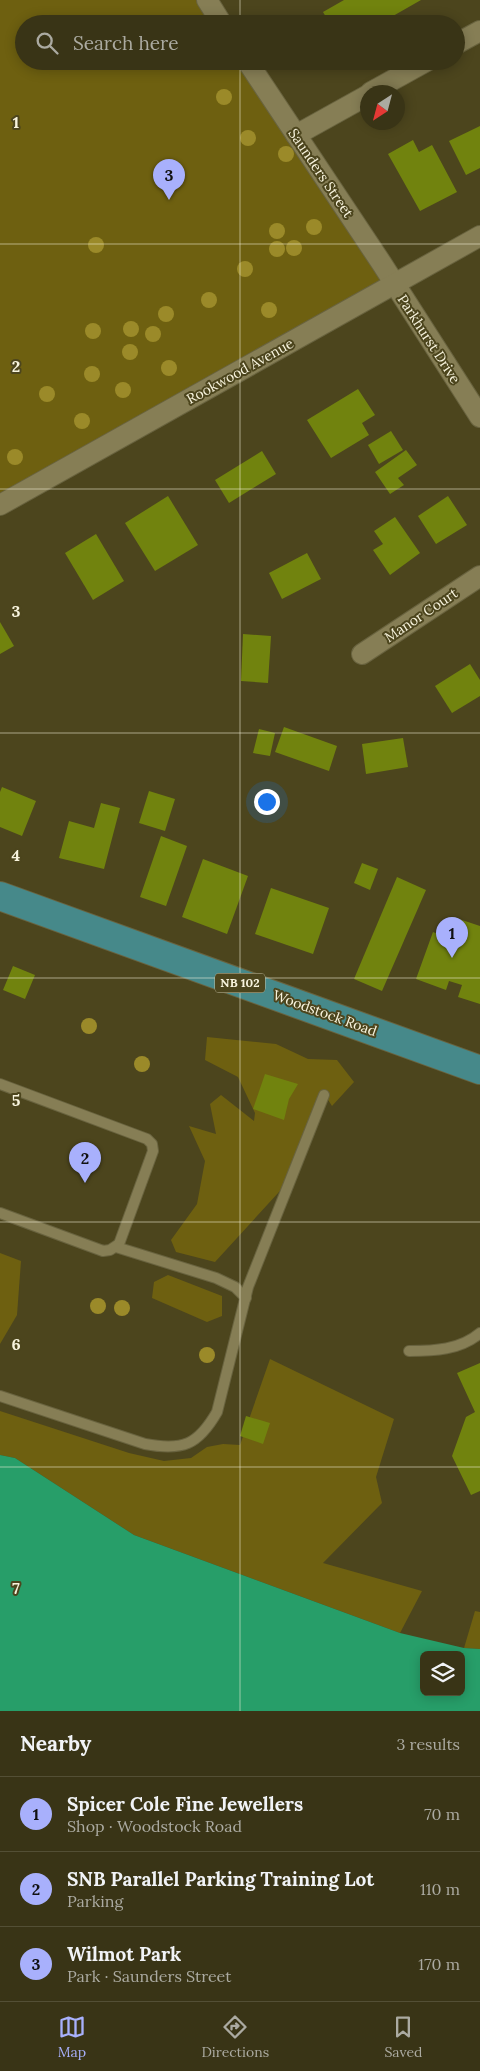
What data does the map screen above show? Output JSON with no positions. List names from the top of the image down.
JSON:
{
  "streets": {
    "main road": ["NB 102", "Woodstock Road"],
    "street": [
      "Saunders Street",
      "Parkhurst Drive",
      "Rookwood Avenue",
      "Manor Court"
    ]
  },
  "crossings": [
    ["Saunders Street", "Parkhurst Drive"],
    ["Saunders Street", "Rookwood Avenue"],
    ["Parkhurst Drive", "Rookwood Avenue"]
  ],
  "north": "bottom left",
  "page": {
    "search": "Search here",
    "pins": ["3", "1", "2"],
    "heading": ["Nearby", "3 results"],
    "list": [
      {
        "mark": "1",
        "name": "Spicer Cole Fine Jewellers",
        "note": "Shop · Woodstock Road",
        "value": "70 m"
      },
      {
        "mark": "2",
        "name": "SNB Parallel Parking Training Lot",
        "note": "Parking",
        "value": "110 m"
      },
      {
        "mark": "3",
        "name": "Wilmot Park",
        "note": "Park · Saunders Street",
        "value": "170 m"
      }
    ],
    "nav": ["Map", "Directions", "Saved"]
  },
  "grid": {
    "rows": [
      "1",
      "2",
      "3",
      "4",
      "5",
      "6",
      "7"
    ]
  }
}
